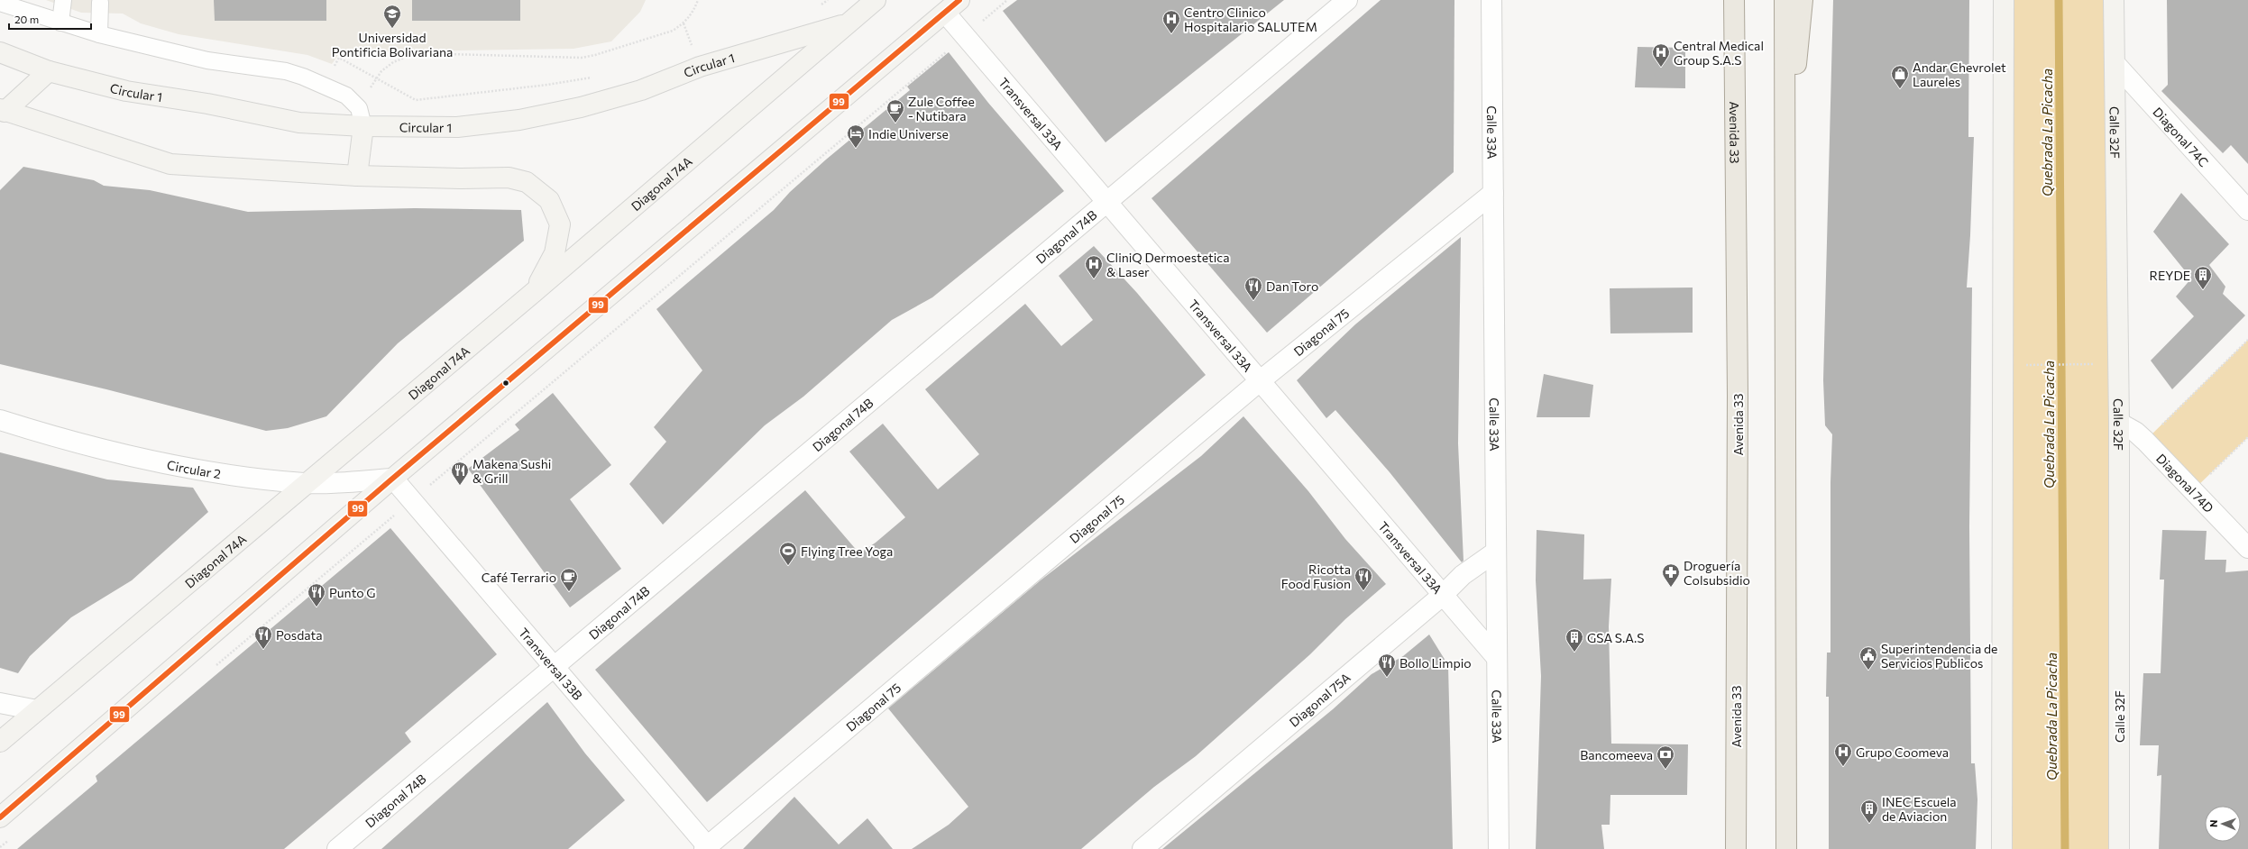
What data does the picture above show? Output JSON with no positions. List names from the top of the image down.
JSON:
{
  "streets": {
    "main road": ["Avenida 33"],
    "street": [
      "Circular 1",
      "Transversal 33A",
      "Calle 33A",
      "Calle 32F",
      "Diagonal 74C",
      "Diagonal 74A",
      "Diagonal 74B",
      "Diagonal 75",
      "Circular 2",
      "Diagonal 74D",
      "Transversal 33B",
      "Diagonal 75A"
    ]
  },
  "crossings": [
    ["Circular 1", "Diagonal 74A"],
    ["Transversal 33A", "Calle 33A"],
    ["Transversal 33A", "Diagonal 74B"],
    ["Transversal 33A", "Diagonal 75"],
    ["Transversal 33A", "Diagonal 75A"],
    ["Calle 33A", "Diagonal 75"],
    ["Calle 33A", "Diagonal 75A"],
    ["Calle 32F", "Diagonal 74C"],
    ["Calle 32F", "Diagonal 74D"],
    ["Diagonal 74A", "Circular 2"],
    ["Diagonal 74B", "Transversal 33B"],
    ["Diagonal 75", "Transversal 33B"],
    ["Circular 2", "Transversal 33B"]
  ],
  "water": ["Quebrada La Picacha"],
  "places": {
    "school or university": ["Universidad Pontificia Bolivariana"],
    "hospital": [
      "Centro Clinico Hospitalario SALUTEM",
      "Central Medical Group S.A.S",
      "CliniQ Dermoestetica & Laser",
      "Grupo Coomeva"
    ],
    "shop": ["Andar Chevrolet Laureles"],
    "cafe": ["Zule Coffee - Nutibara", "Café Terrario"],
    "hotel": ["Indie Universe"],
    "building": ["REYDE", "GSA S.A.S", "INEC Escuela de Aviacion"],
    "restaurant": [
      "Dan Toro",
      "Makena Sushi & Grill",
      "Ricotta Food Fusion",
      "Punto G",
      "Posdata",
      "Bollo Limpio"
    ],
    "sports": ["Flying Tree Yoga"],
    "pharmacy": ["Droguería Colsubsidio"],
    "public building": ["Superintendencia de Servicios Publicos"],
    "bank": ["Bancomeeva"]
  },
  "lines": ["transit line 99"],
  "scale_bar": "20 m",
  "north": "left"
}
